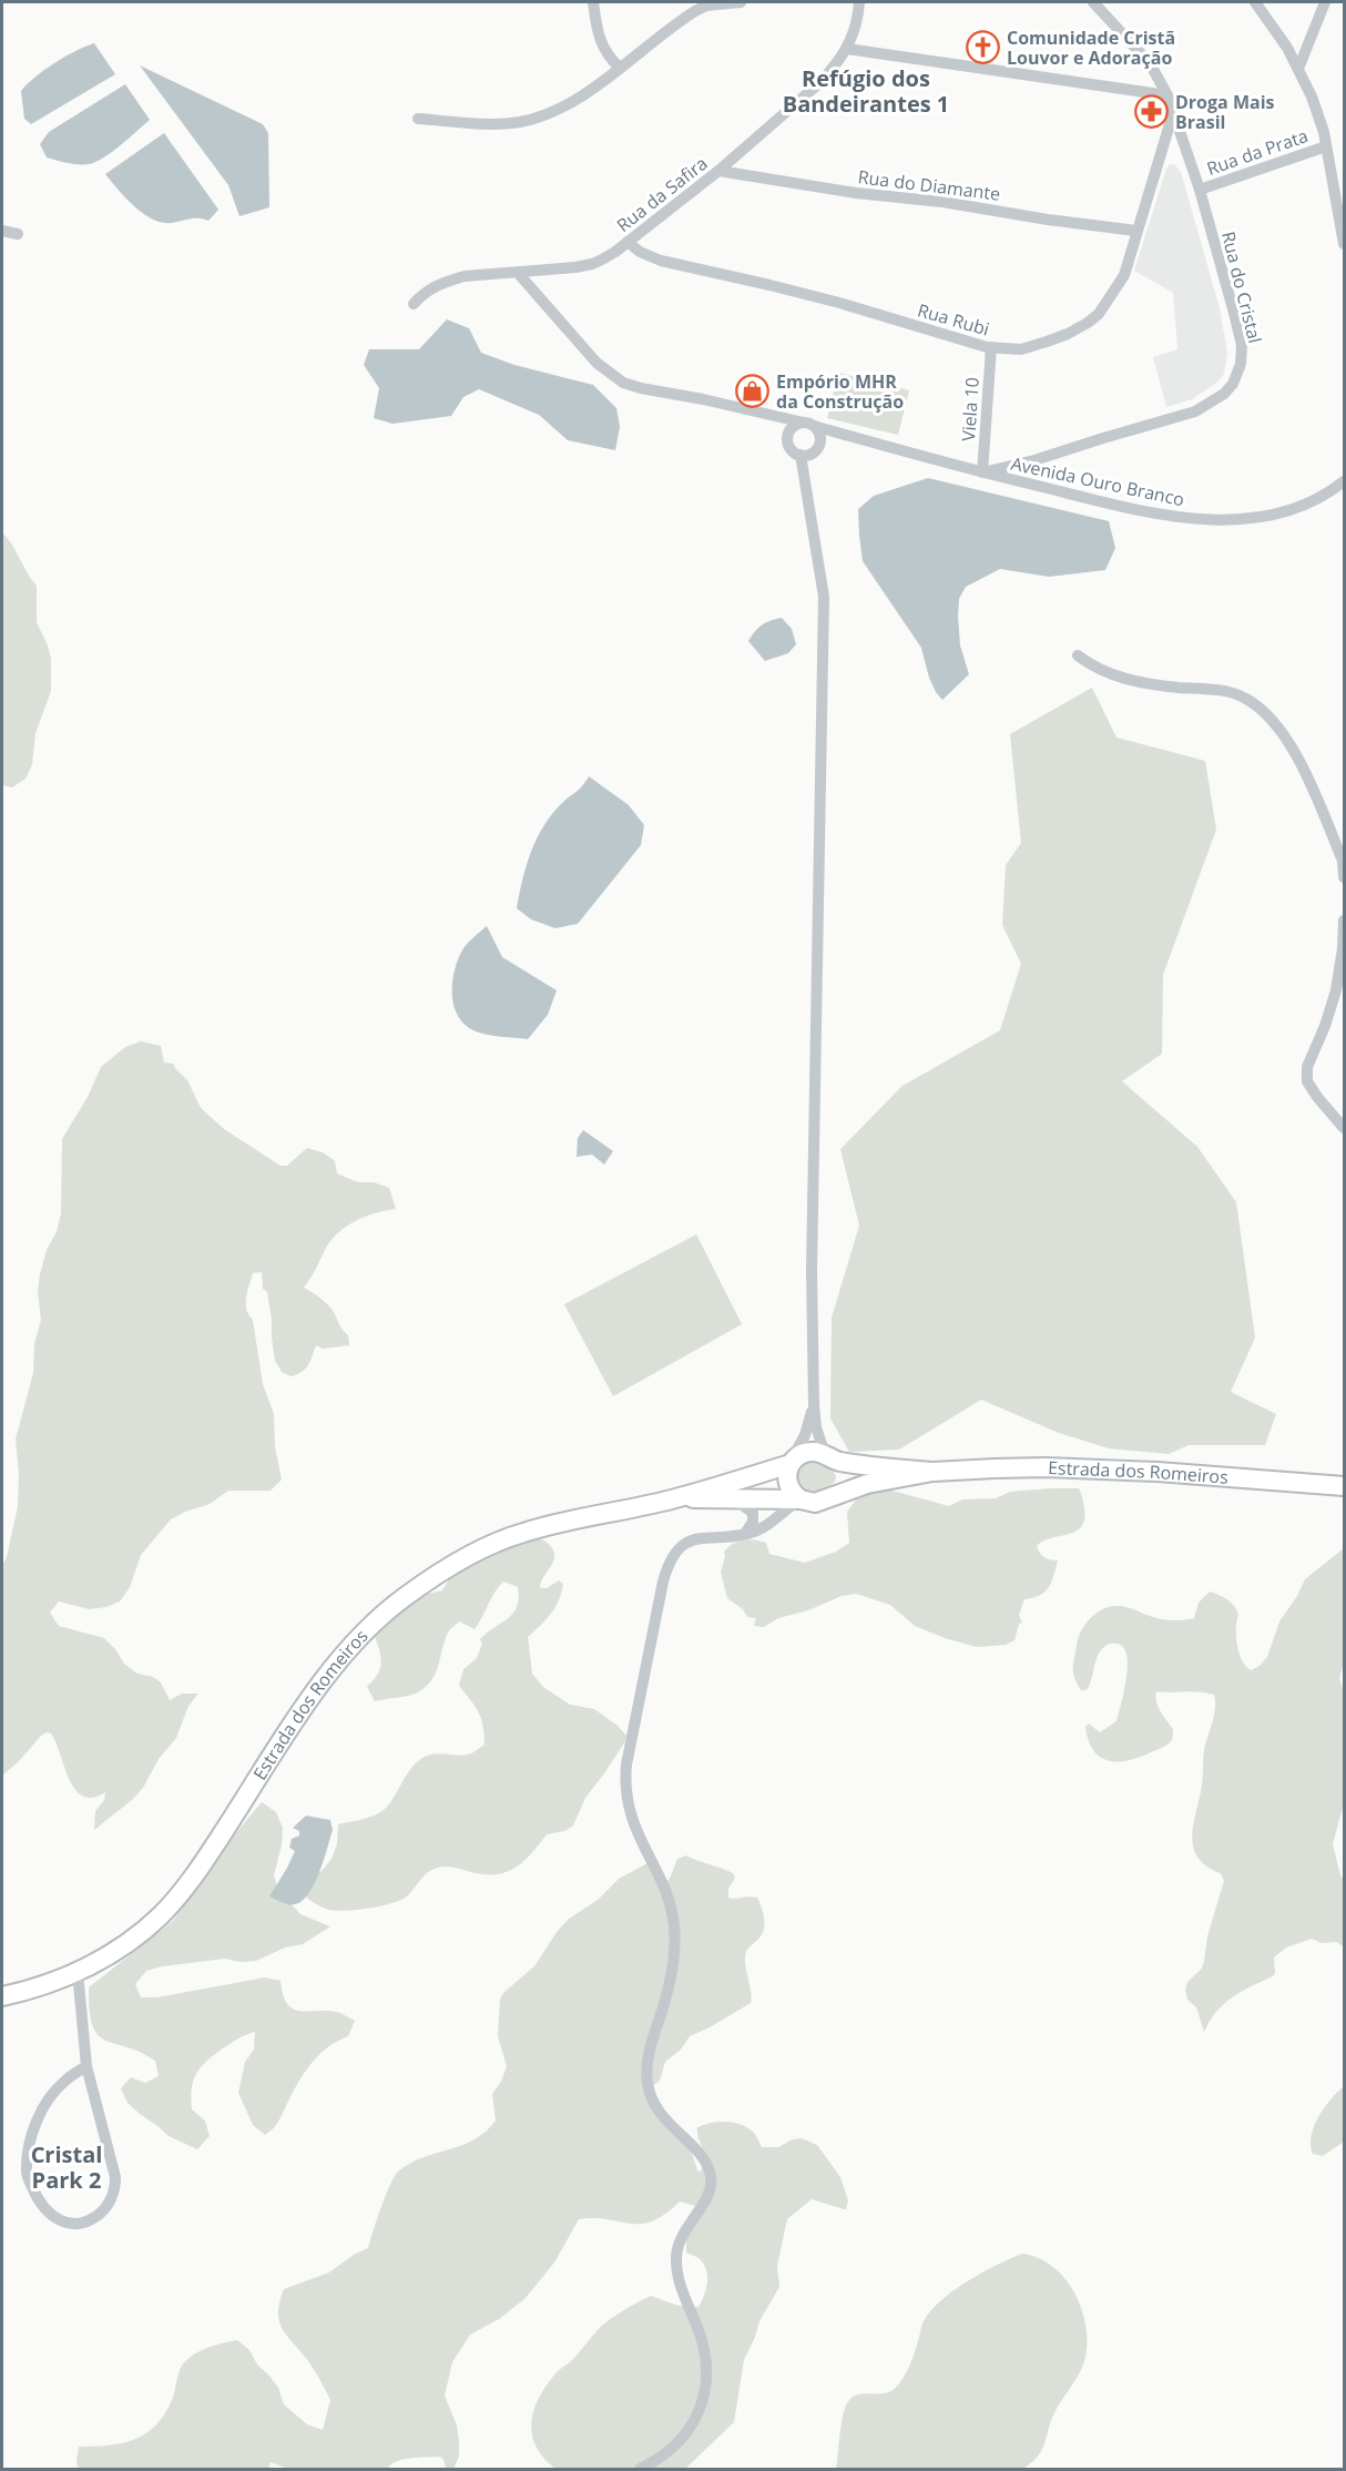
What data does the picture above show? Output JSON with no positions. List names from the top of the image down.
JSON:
{
  "streets": {
    "main road": ["Estrada dos Romeiros"],
    "street": [
      "Rua da Prata",
      "Rua do Diamante",
      "Rua da Safira",
      "Rua do Cristal",
      "Rua Rubi",
      "Viela 10",
      "Avenida Ouro Branco"
    ]
  },
  "crossings": [
    ["Rua da Prata", "Rua do Cristal"],
    ["Rua do Diamante", "Rua da Safira"],
    ["Rua do Diamante", "Rua Rubi"],
    ["Rua da Safira", "Rua Rubi"],
    ["Rua da Safira", "Avenida Ouro Branco"],
    ["Rua do Cristal", "Rua Rubi"],
    ["Rua do Cristal", "Viela 10"],
    ["Rua do Cristal", "Avenida Ouro Branco"],
    ["Rua Rubi", "Viela 10"],
    ["Viela 10", "Avenida Ouro Branco"]
  ],
  "districts": ["Refúgio dos Bandeirantes 1", "Cristal Park 2"],
  "places": {
    "church": ["Comunidade Cristã Louvor e Adoração"],
    "pharmacy": ["Droga Mais Brasil"],
    "shop": ["Empório MHR da Construção"]
  }
}
